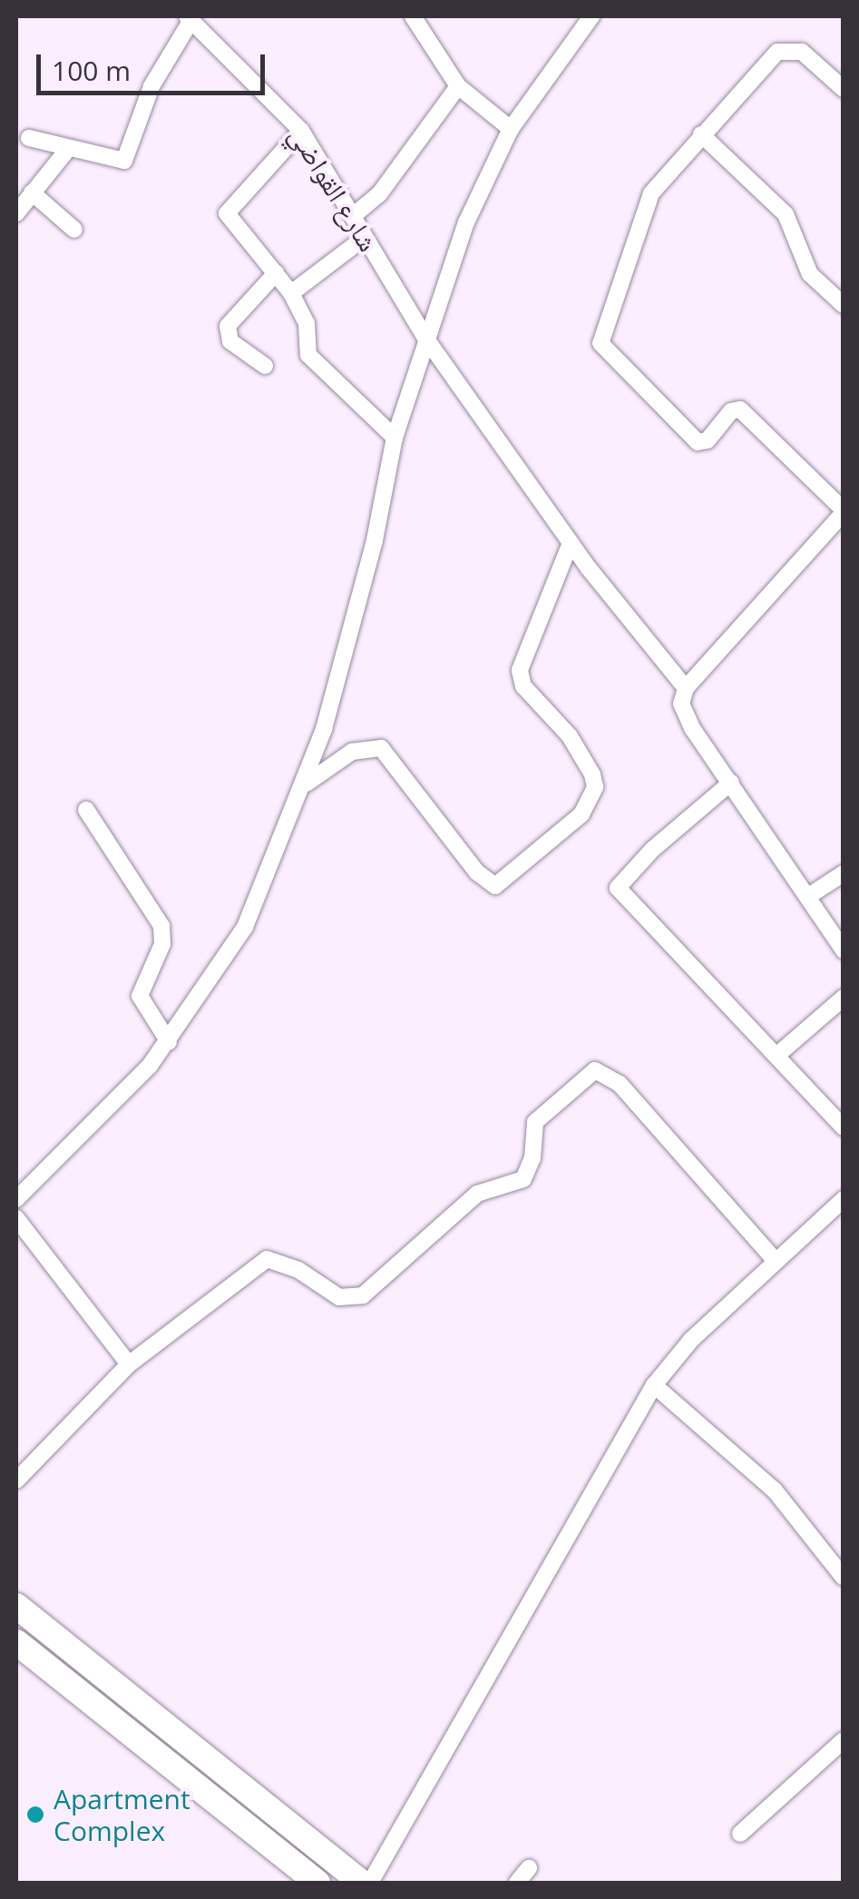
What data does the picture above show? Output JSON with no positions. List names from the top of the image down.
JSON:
{
  "streets": {
    "street": ["شارع القواضي"]
  },
  "places": ["Apartment Complex"],
  "scale_bar": "100 m"
}
